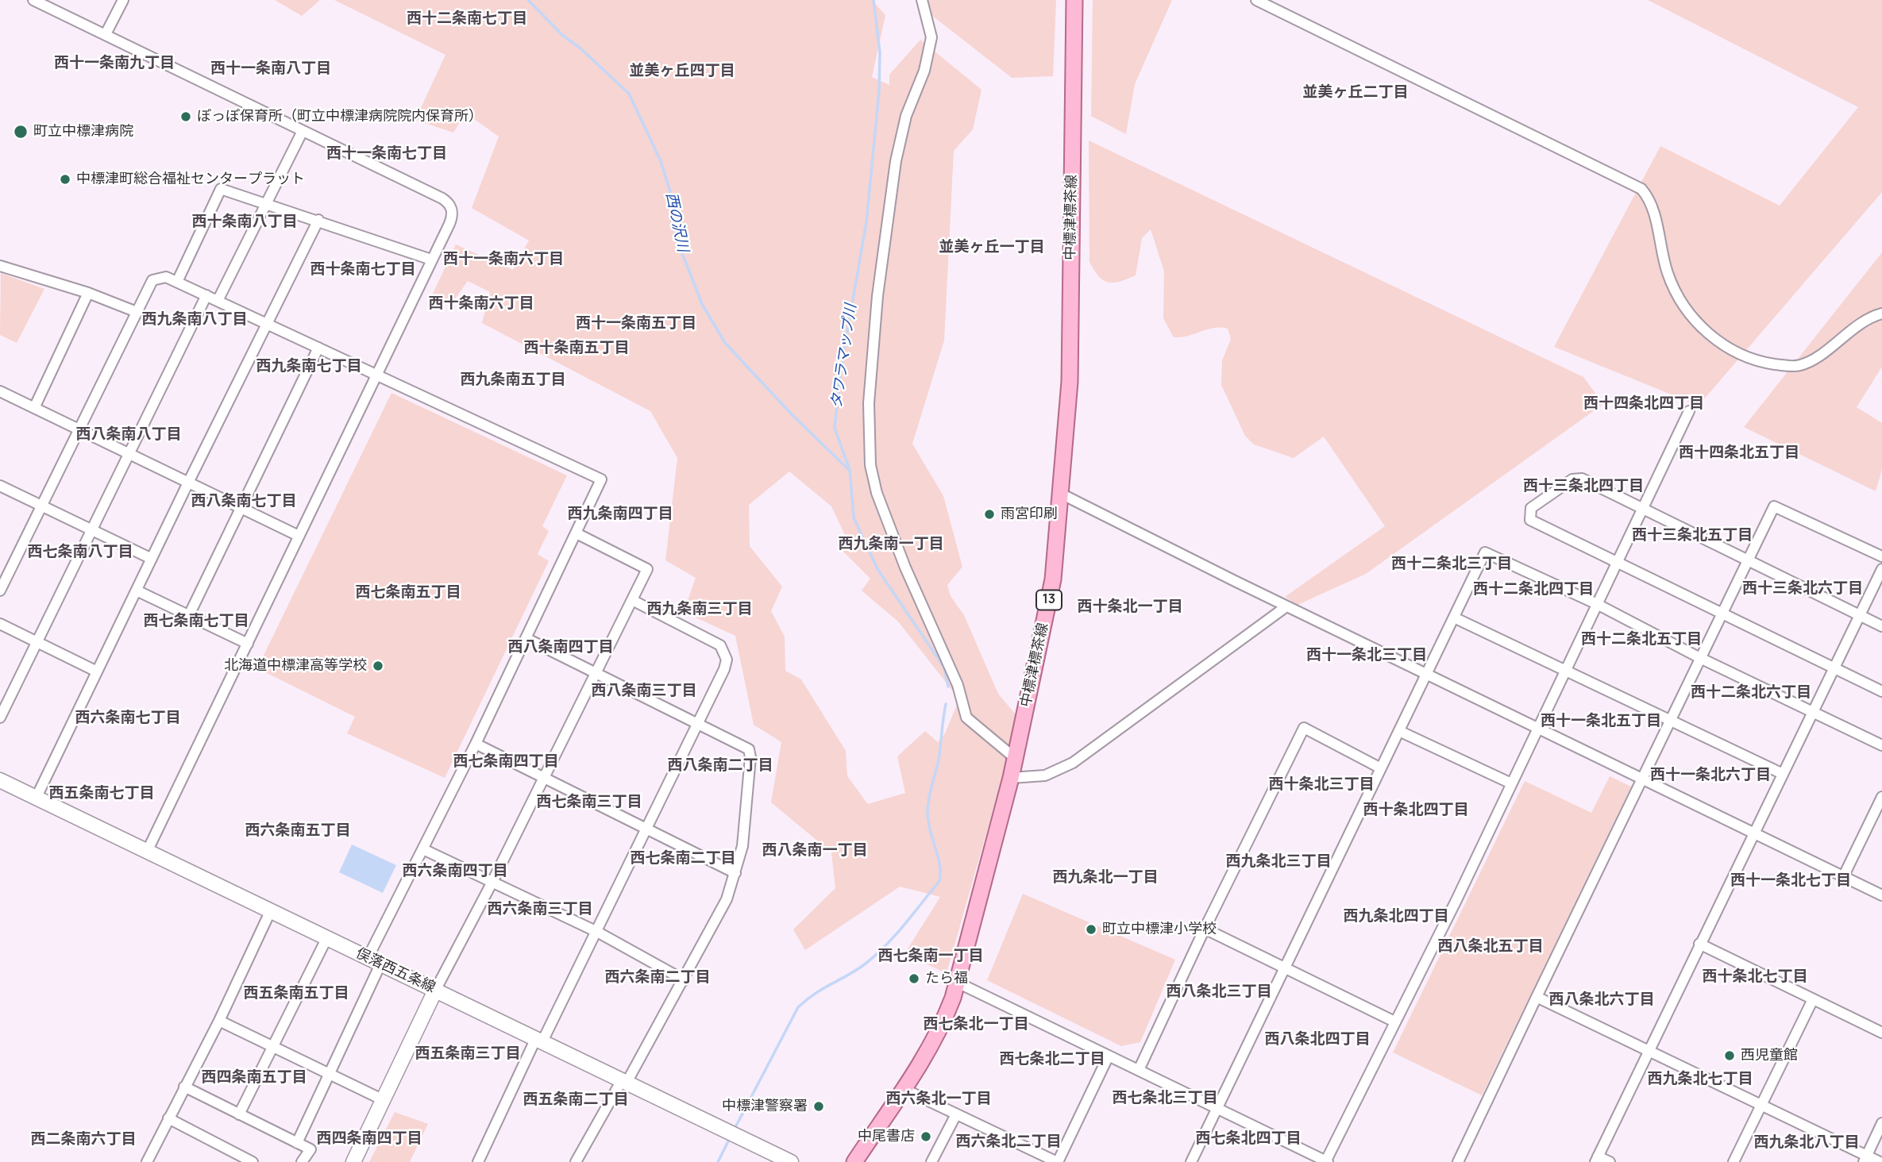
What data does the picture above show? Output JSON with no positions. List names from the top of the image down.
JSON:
{
  "streets": {
    "main road": ["中標津標茶線", "13", "俣落西五条線"]
  },
  "districts": [
    "西十二条南七丁目",
    "西十一条南九丁目",
    "西十一条南八丁目",
    "並美ヶ丘四丁目",
    "並美ヶ丘二丁目",
    "西十一条南七丁目",
    "西十条南八丁目",
    "並美ヶ丘一丁目",
    "西十一条南六丁目",
    "西十条南七丁目",
    "西十条南六丁目",
    "西九条南八丁目",
    "西十一条南五丁目",
    "西十条南五丁目",
    "西九条南七丁目",
    "西九条南五丁目",
    "西十四条北四丁目",
    "西八条南八丁目",
    "西十四条北五丁目",
    "西十三条北四丁目",
    "西八条南七丁目",
    "西九条南四丁目",
    "西十三条北五丁目",
    "西九条南一丁目",
    "西七条南八丁目",
    "西十二条北三丁目",
    "西十三条北六丁目",
    "西十二条北四丁目",
    "西七条南五丁目",
    "西十条北一丁目",
    "西九条南三丁目",
    "西七条南七丁目",
    "西十二条北五丁目",
    "西八条南四丁目",
    "西十一条北三丁目",
    "西八条南三丁目",
    "西十二条北六丁目",
    "西六条南七丁目",
    "西十一条北五丁目",
    "西七条南四丁目",
    "西八条南二丁目",
    "西十一条北六丁目",
    "西十条北三丁目",
    "西五条南七丁目",
    "西七条南三丁目",
    "西十条北四丁目",
    "西六条南五丁目",
    "西八条南一丁目",
    "西七条南二丁目",
    "西九条北三丁目",
    "西六条南四丁目",
    "西九条北一丁目",
    "西十一条北七丁目",
    "西六条南三丁目",
    "西九条北四丁目",
    "西八条北五丁目",
    "西七条南一丁目",
    "西十条北七丁目",
    "西六条南二丁目",
    "西八条北三丁目",
    "西五条南五丁目",
    "西八条北六丁目",
    "西七条北一丁目",
    "西八条北四丁目",
    "西五条南三丁目",
    "西七条北二丁目",
    "西四条南五丁目",
    "西九条北七丁目",
    "西七条北三丁目",
    "西六条北一丁目",
    "西五条南二丁目",
    "西四条南四丁目",
    "西七条北四丁目",
    "西二条南六丁目",
    "西六条北二丁目",
    "西九条北八丁目"
  ],
  "water": ["西の沢川", "タワラマップ川"],
  "places": [
    "ぽっぽ保育所（町立中標津病院院内保育所）",
    "町立中標津病院",
    "中標津町総合福祉センタープラット",
    "雨宮印刷",
    "北海道中標津高等学校",
    "町立中標津小学校",
    "たら福",
    "西児童館",
    "中標津警察署",
    "中尾書店"
  ]
}
